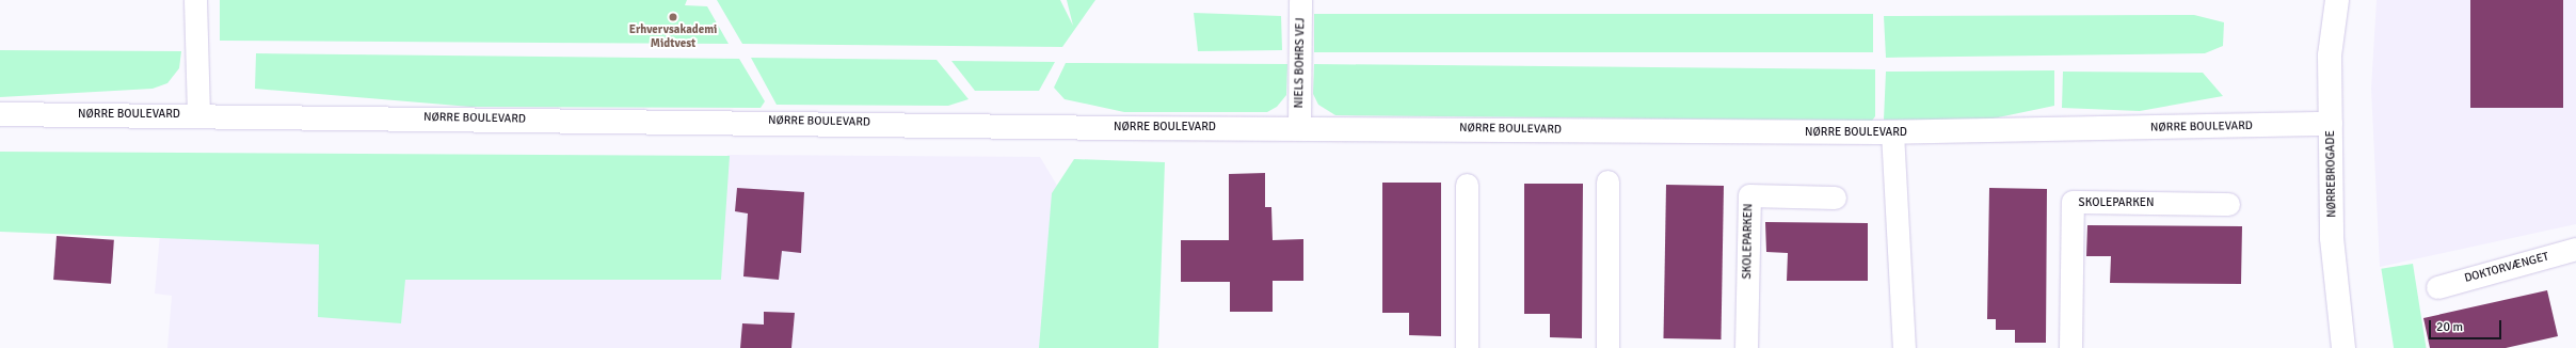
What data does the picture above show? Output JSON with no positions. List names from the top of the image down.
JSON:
{
  "streets": {
    "street": [
      "NIELS BOHRS VEJ",
      "NØRRE BOULEVARD",
      "NØRREBROGADE",
      "SKOLEPARKEN",
      "DOKTORVÆNGET"
    ]
  },
  "crossings": [
    ["NIELS BOHRS VEJ", "NØRRE BOULEVARD"],
    ["NØRRE BOULEVARD", "NØRREBROGADE"]
  ],
  "places": ["Erhvervsakademi Midtvest"],
  "scale_bar": "20 m"
}
